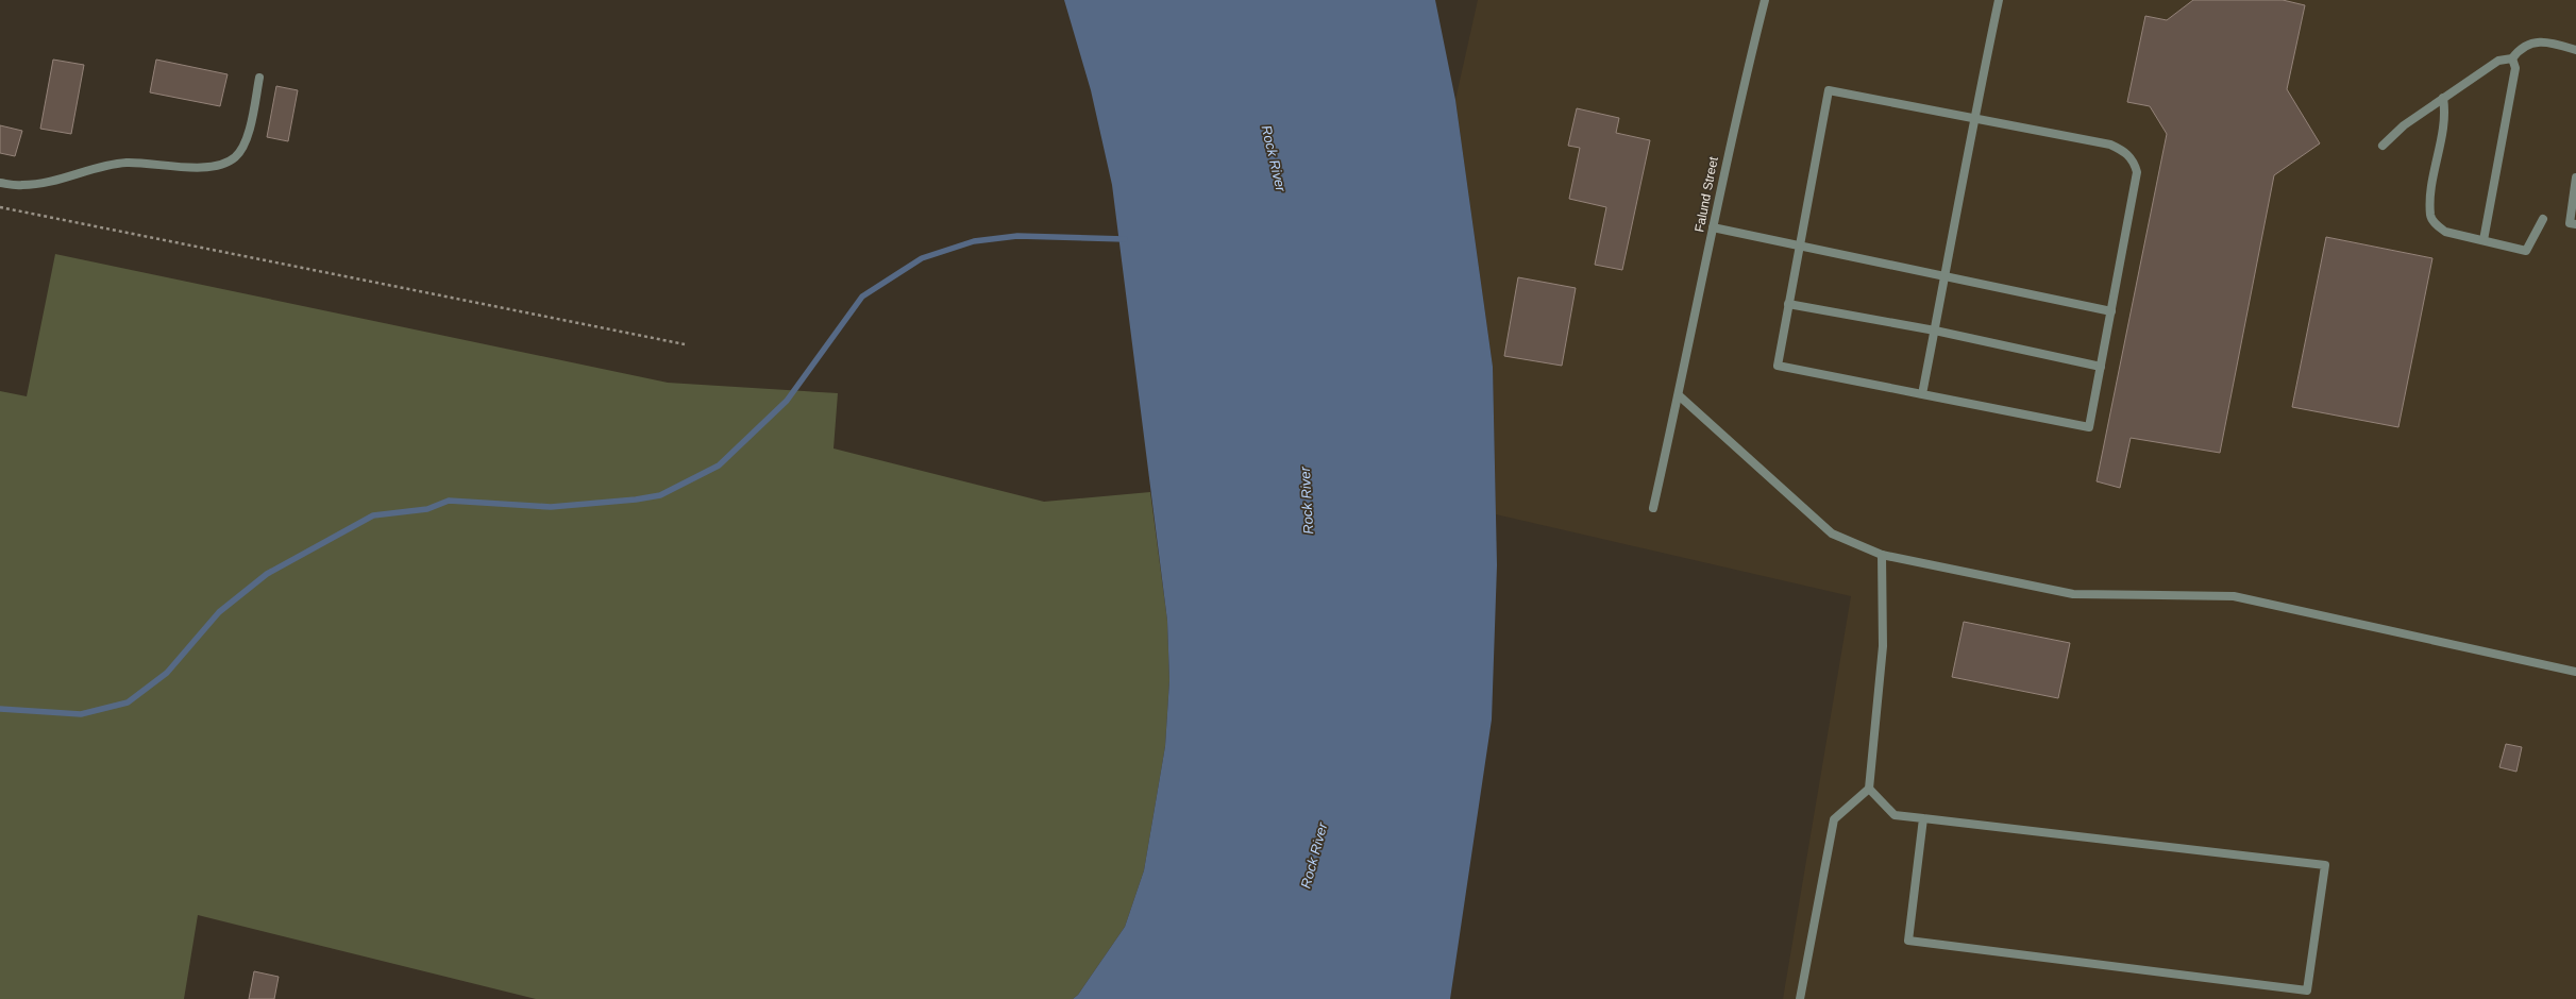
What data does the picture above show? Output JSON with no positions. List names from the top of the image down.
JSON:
{
  "streets": {
    "street": ["Falund Street"]
  },
  "water": ["Rock River"]
}
